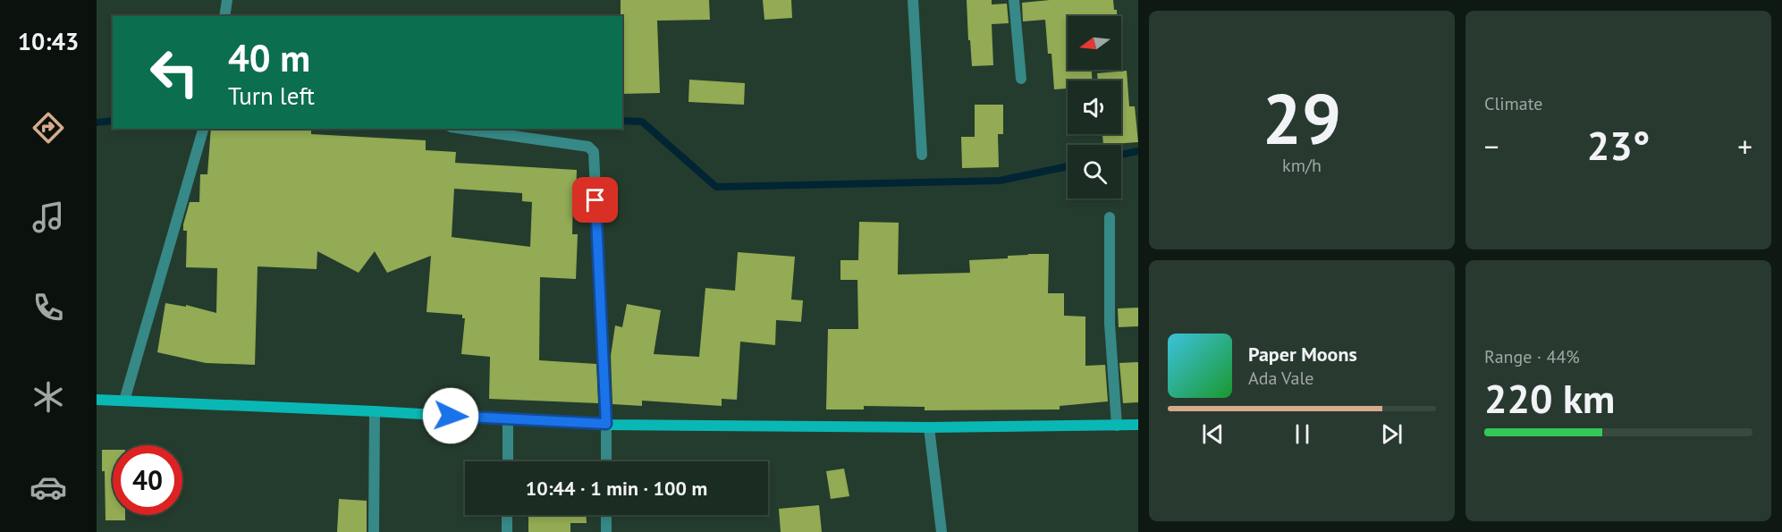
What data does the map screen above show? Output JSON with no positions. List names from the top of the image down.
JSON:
{
  "north": "left",
  "page": {
    "tabs": "10:43",
    "tile": [
      ["29", "km/h"],
      "Climate",
      ["Range · 44%", "220 km"]
    ],
    "turn": ["40 m", "Turn left"],
    "heat": ["−", "23°", "+"],
    "song": ["Paper Moons", "Ada Vale"],
    "limit": "40",
    "trip": "10:44 · 1 min · 100 m"
  }
}
